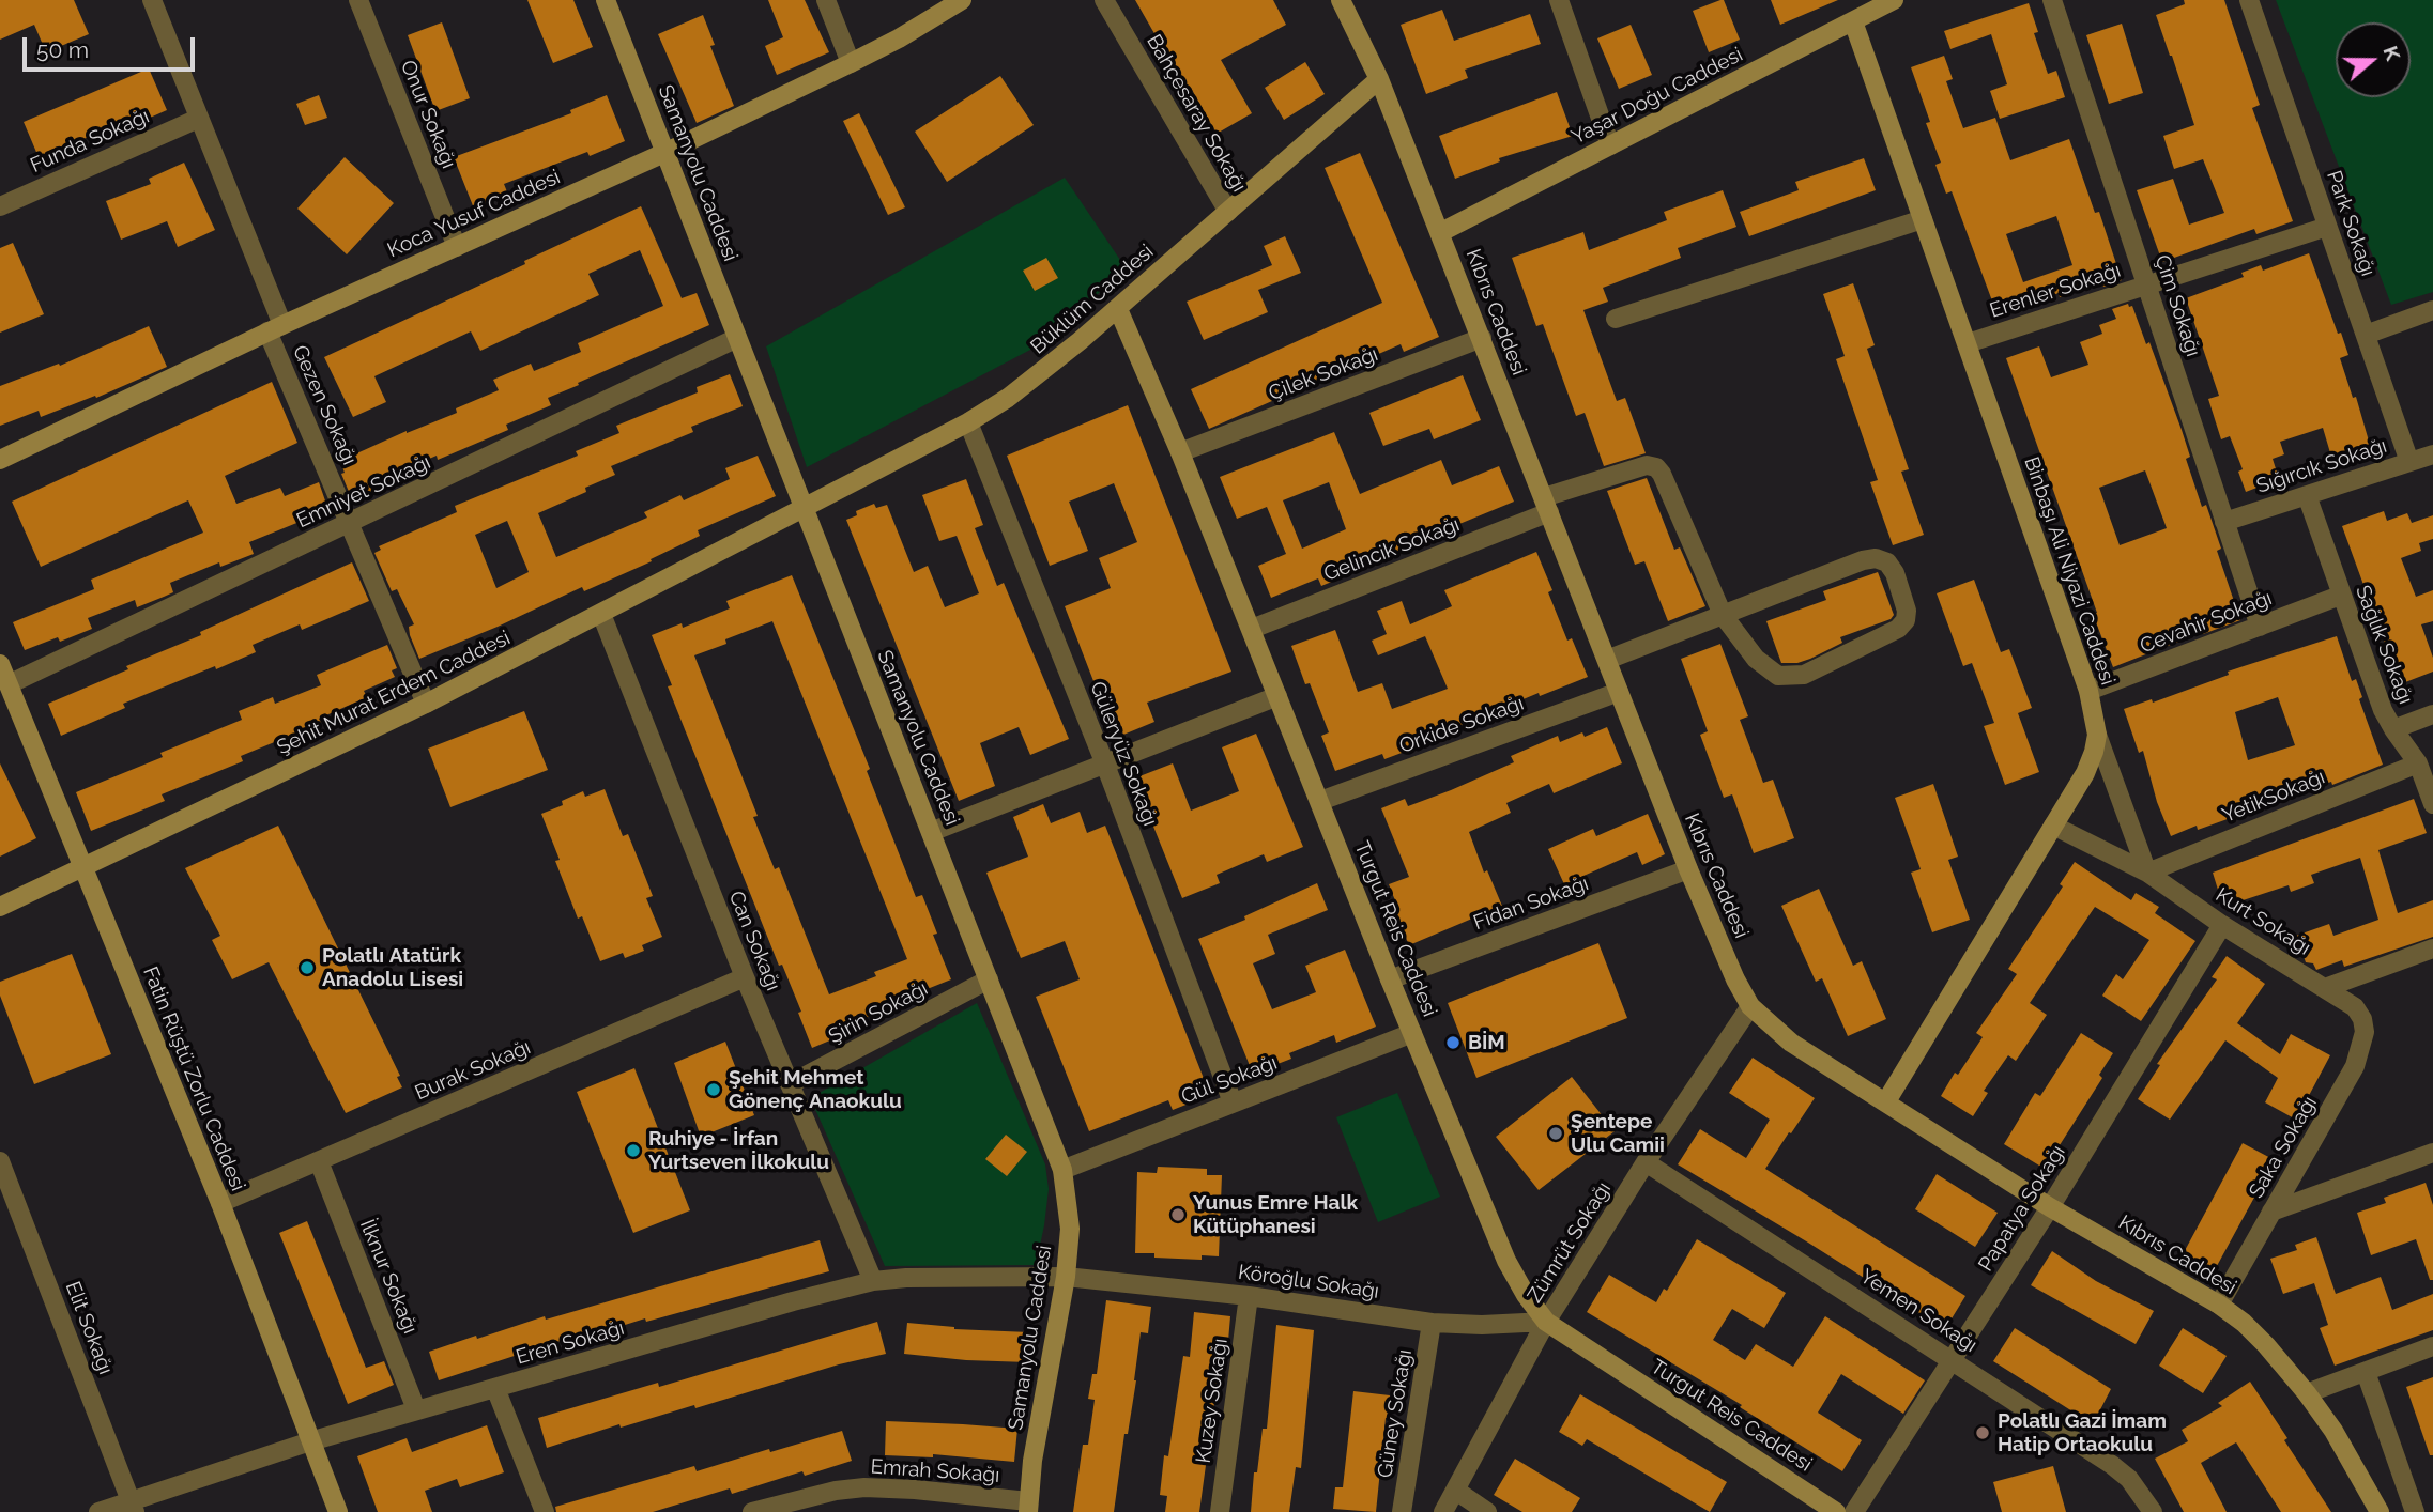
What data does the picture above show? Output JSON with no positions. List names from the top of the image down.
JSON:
{
  "streets": {
    "street": [
      "Yaşar Doğu Caddesi",
      "Bahçesaray Sokağı",
      "Onur Sokağı",
      "Funda Sokağı",
      "Samanyolu Caddesi",
      "Koca Yusuf Caddesi",
      "Park Sokağı",
      "Erenler Sokağı",
      "Büklüm Caddesi",
      "Çim Sokağı",
      "Kıbrıs Caddesi",
      "Çilek Sokağı",
      "Gezen Sokağı",
      "Sığırcık Sokağı",
      "Emniyet Sokağı",
      "Gelincik Sokağı",
      "Binbaşı Ali Niyazi Caddesi",
      "Cevahir Sokağı",
      "Sağlık Sokağı",
      "Şehit Murat Erdem Caddesi",
      "Orkide Sokağı",
      "Güleryüz Sokağı",
      "YetikSokağı",
      "Fidan Sokağı",
      "Kurt Sokağı",
      "Turgut Reis Caddesi",
      "Can Sokağı",
      "Şirin Sokağı",
      "Burak Sokağı",
      "Fatin Rüştü Zorlu Caddesi",
      "Gül Sokağı",
      "Saka Sokağı",
      "Papatya Sokağı",
      "Zümrüt Sokağı",
      "İlknur Sokağı",
      "Köroğlu Sokağı",
      "Yemen Sokağı",
      "Elit Sokağı",
      "Eren Sokağı",
      "Kuzey Sokağı",
      "Güney Sokağı",
      "Emrah Sokağı"
    ]
  },
  "crossings": [
    ["Yaşar Doğu Caddesi", "Kıbrıs Caddesi"],
    ["Yaşar Doğu Caddesi", "Binbaşı Ali Niyazi Caddesi"],
    ["Bahçesaray Sokağı", "Büklüm Caddesi"],
    ["Onur Sokağı", "Koca Yusuf Caddesi"],
    ["Funda Sokağı", "Gezen Sokağı"],
    ["Samanyolu Caddesi", "Koca Yusuf Caddesi"],
    ["Samanyolu Caddesi", "Büklüm Caddesi"],
    ["Samanyolu Caddesi", "Emniyet Sokağı"],
    ["Samanyolu Caddesi", "Şehit Murat Erdem Caddesi"],
    ["Samanyolu Caddesi", "Şirin Sokağı"],
    ["Samanyolu Caddesi", "Gül Sokağı"],
    ["Samanyolu Caddesi", "Köroğlu Sokağı"],
    ["Samanyolu Caddesi", "Eren Sokağı"],
    ["Samanyolu Caddesi", "Emrah Sokağı"],
    ["Koca Yusuf Caddesi", "Gezen Sokağı"],
    ["Park Sokağı", "Erenler Sokağı"],
    ["Park Sokağı", "Sığırcık Sokağı"],
    ["Erenler Sokağı", "Çim Sokağı"],
    ["Erenler Sokağı", "Binbaşı Ali Niyazi Caddesi"],
    ["Büklüm Caddesi", "Kıbrıs Caddesi"],
    ["Büklüm Caddesi", "Şehit Murat Erdem Caddesi"],
    ["Büklüm Caddesi", "Güleryüz Sokağı"],
    ["Büklüm Caddesi", "Turgut Reis Caddesi"],
    ["Çim Sokağı", "Sığırcık Sokağı"],
    ["Çim Sokağı", "Cevahir Sokağı"],
    ["Kıbrıs Caddesi", "Çilek Sokağı"],
    ["Kıbrıs Caddesi", "Gelincik Sokağı"],
    ["Kıbrıs Caddesi", "Binbaşı Ali Niyazi Caddesi"],
    ["Kıbrıs Caddesi", "Orkide Sokağı"],
    ["Kıbrıs Caddesi", "Fidan Sokağı"],
    ["Kıbrıs Caddesi", "Saka Sokağı"],
    ["Kıbrıs Caddesi", "Papatya Sokağı"],
    ["Kıbrıs Caddesi", "Zümrüt Sokağı"],
    ["Çilek Sokağı", "Turgut Reis Caddesi"],
    ["Gezen Sokağı", "Emniyet Sokağı"],
    ["Gezen Sokağı", "Şehit Murat Erdem Caddesi"],
    ["Sığırcık Sokağı", "Sağlık Sokağı"],
    ["Emniyet Sokağı", "Fatin Rüştü Zorlu Caddesi"],
    ["Gelincik Sokağı", "Turgut Reis Caddesi"],
    ["Binbaşı Ali Niyazi Caddesi", "Cevahir Sokağı"],
    ["Binbaşı Ali Niyazi Caddesi", "Kurt Sokağı"],
    ["Cevahir Sokağı", "Sağlık Sokağı"],
    ["Sağlık Sokağı", "YetikSokağı"],
    ["Şehit Murat Erdem Caddesi", "Can Sokağı"],
    ["Şehit Murat Erdem Caddesi", "Fatin Rüştü Zorlu Caddesi"],
    ["Orkide Sokağı", "Turgut Reis Caddesi"],
    ["Güleryüz Sokağı", "Gül Sokağı"],
    ["YetikSokağı", "Kurt Sokağı"],
    ["Fidan Sokağı", "Turgut Reis Caddesi"],
    ["Kurt Sokağı", "Saka Sokağı"],
    ["Kurt Sokağı", "Papatya Sokağı"],
    ["Turgut Reis Caddesi", "Gül Sokağı"],
    ["Turgut Reis Caddesi", "Zümrüt Sokağı"],
    ["Turgut Reis Caddesi", "Köroğlu Sokağı"],
    ["Can Sokağı", "Şirin Sokağı"],
    ["Can Sokağı", "Burak Sokağı"],
    ["Can Sokağı", "Eren Sokağı"],
    ["Burak Sokağı", "Fatin Rüştü Zorlu Caddesi"],
    ["Burak Sokağı", "İlknur Sokağı"],
    ["Fatin Rüştü Zorlu Caddesi", "Eren Sokağı"],
    ["Papatya Sokağı", "Yemen Sokağı"],
    ["Zümrüt Sokağı", "Köroğlu Sokağı"],
    ["Zümrüt Sokağı", "Yemen Sokağı"],
    ["İlknur Sokağı", "Eren Sokağı"],
    ["Köroğlu Sokağı", "Eren Sokağı"],
    ["Köroğlu Sokağı", "Kuzey Sokağı"],
    ["Köroğlu Sokağı", "Güney Sokağı"],
    ["Elit Sokağı", "Eren Sokağı"]
  ],
  "places": [
    "Polatlı Atatürk Anadolu Lisesi",
    "BİM",
    "Şehit Mehmet Gönenç Anaokulu",
    "Şentepe Ulu Camii",
    "Ruhiye - İrfan Yurtseven İlkokulu",
    "Yunus Emre Halk Kütüphanesi",
    "Polatlı Gazi İmam Hatip Ortaokulu"
  ],
  "scale_bar": "50 m",
  "north": "right"
}
